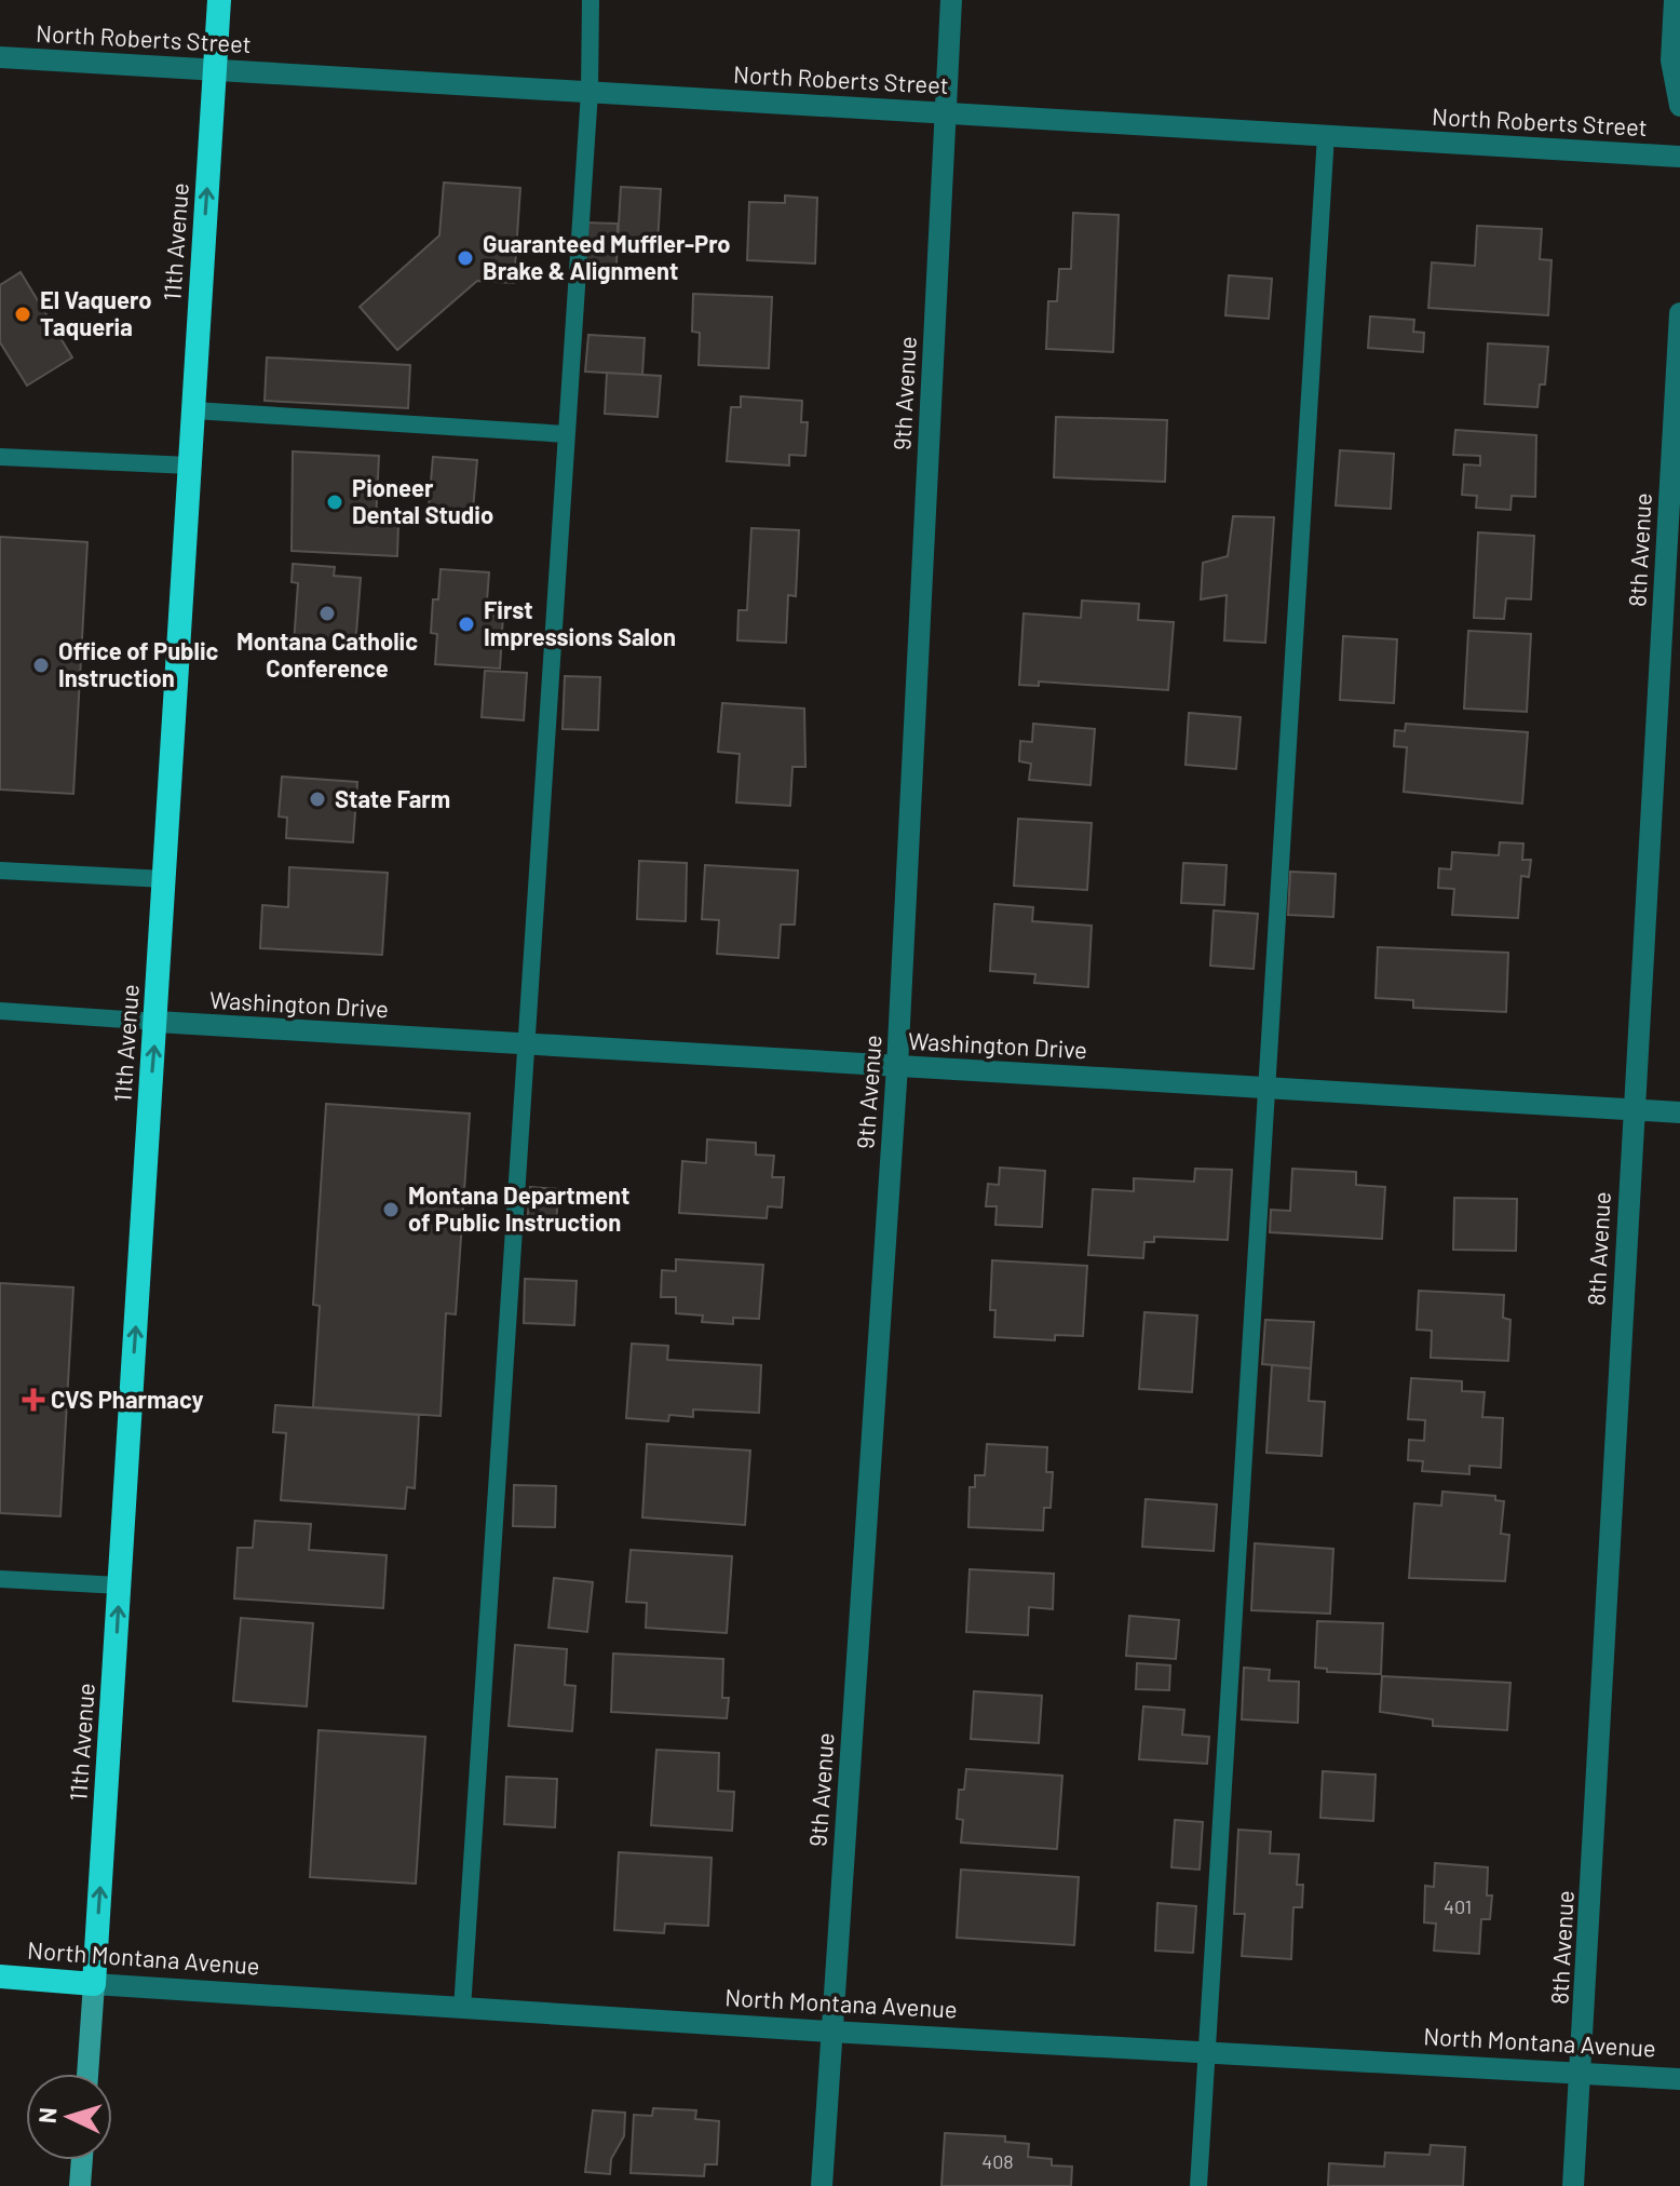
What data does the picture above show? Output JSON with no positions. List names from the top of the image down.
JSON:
{
  "streets": {
    "highway": ["11th Avenue", "North Montana Avenue"],
    "street": [
      "North Roberts Street",
      "9th Avenue",
      "8th Avenue",
      "Washington Drive"
    ]
  },
  "crossings": [
    ["North Roberts Street", "11th Avenue"],
    ["North Roberts Street", "9th Avenue"],
    ["11th Avenue", "Washington Drive"],
    ["11th Avenue", "North Montana Avenue"],
    ["9th Avenue", "Washington Drive"],
    ["9th Avenue", "North Montana Avenue"],
    ["8th Avenue", "Washington Drive"],
    ["8th Avenue", "North Montana Avenue"]
  ],
  "one_way": ["11th Avenue"],
  "places": {
    "other": [
      "Guaranteed Muffler-Pro Brake & Alignment",
      "El Vaquero Taqueria",
      "Pioneer Dental Studio",
      "Montana Catholic Conference",
      "First Impressions Salon",
      "Office of Public Instruction",
      "State Farm",
      "Montana Department of Public Instruction"
    ],
    "health": ["CVS Pharmacy"]
  },
  "house_numbers": ["401", "408"],
  "north": "left"
}
